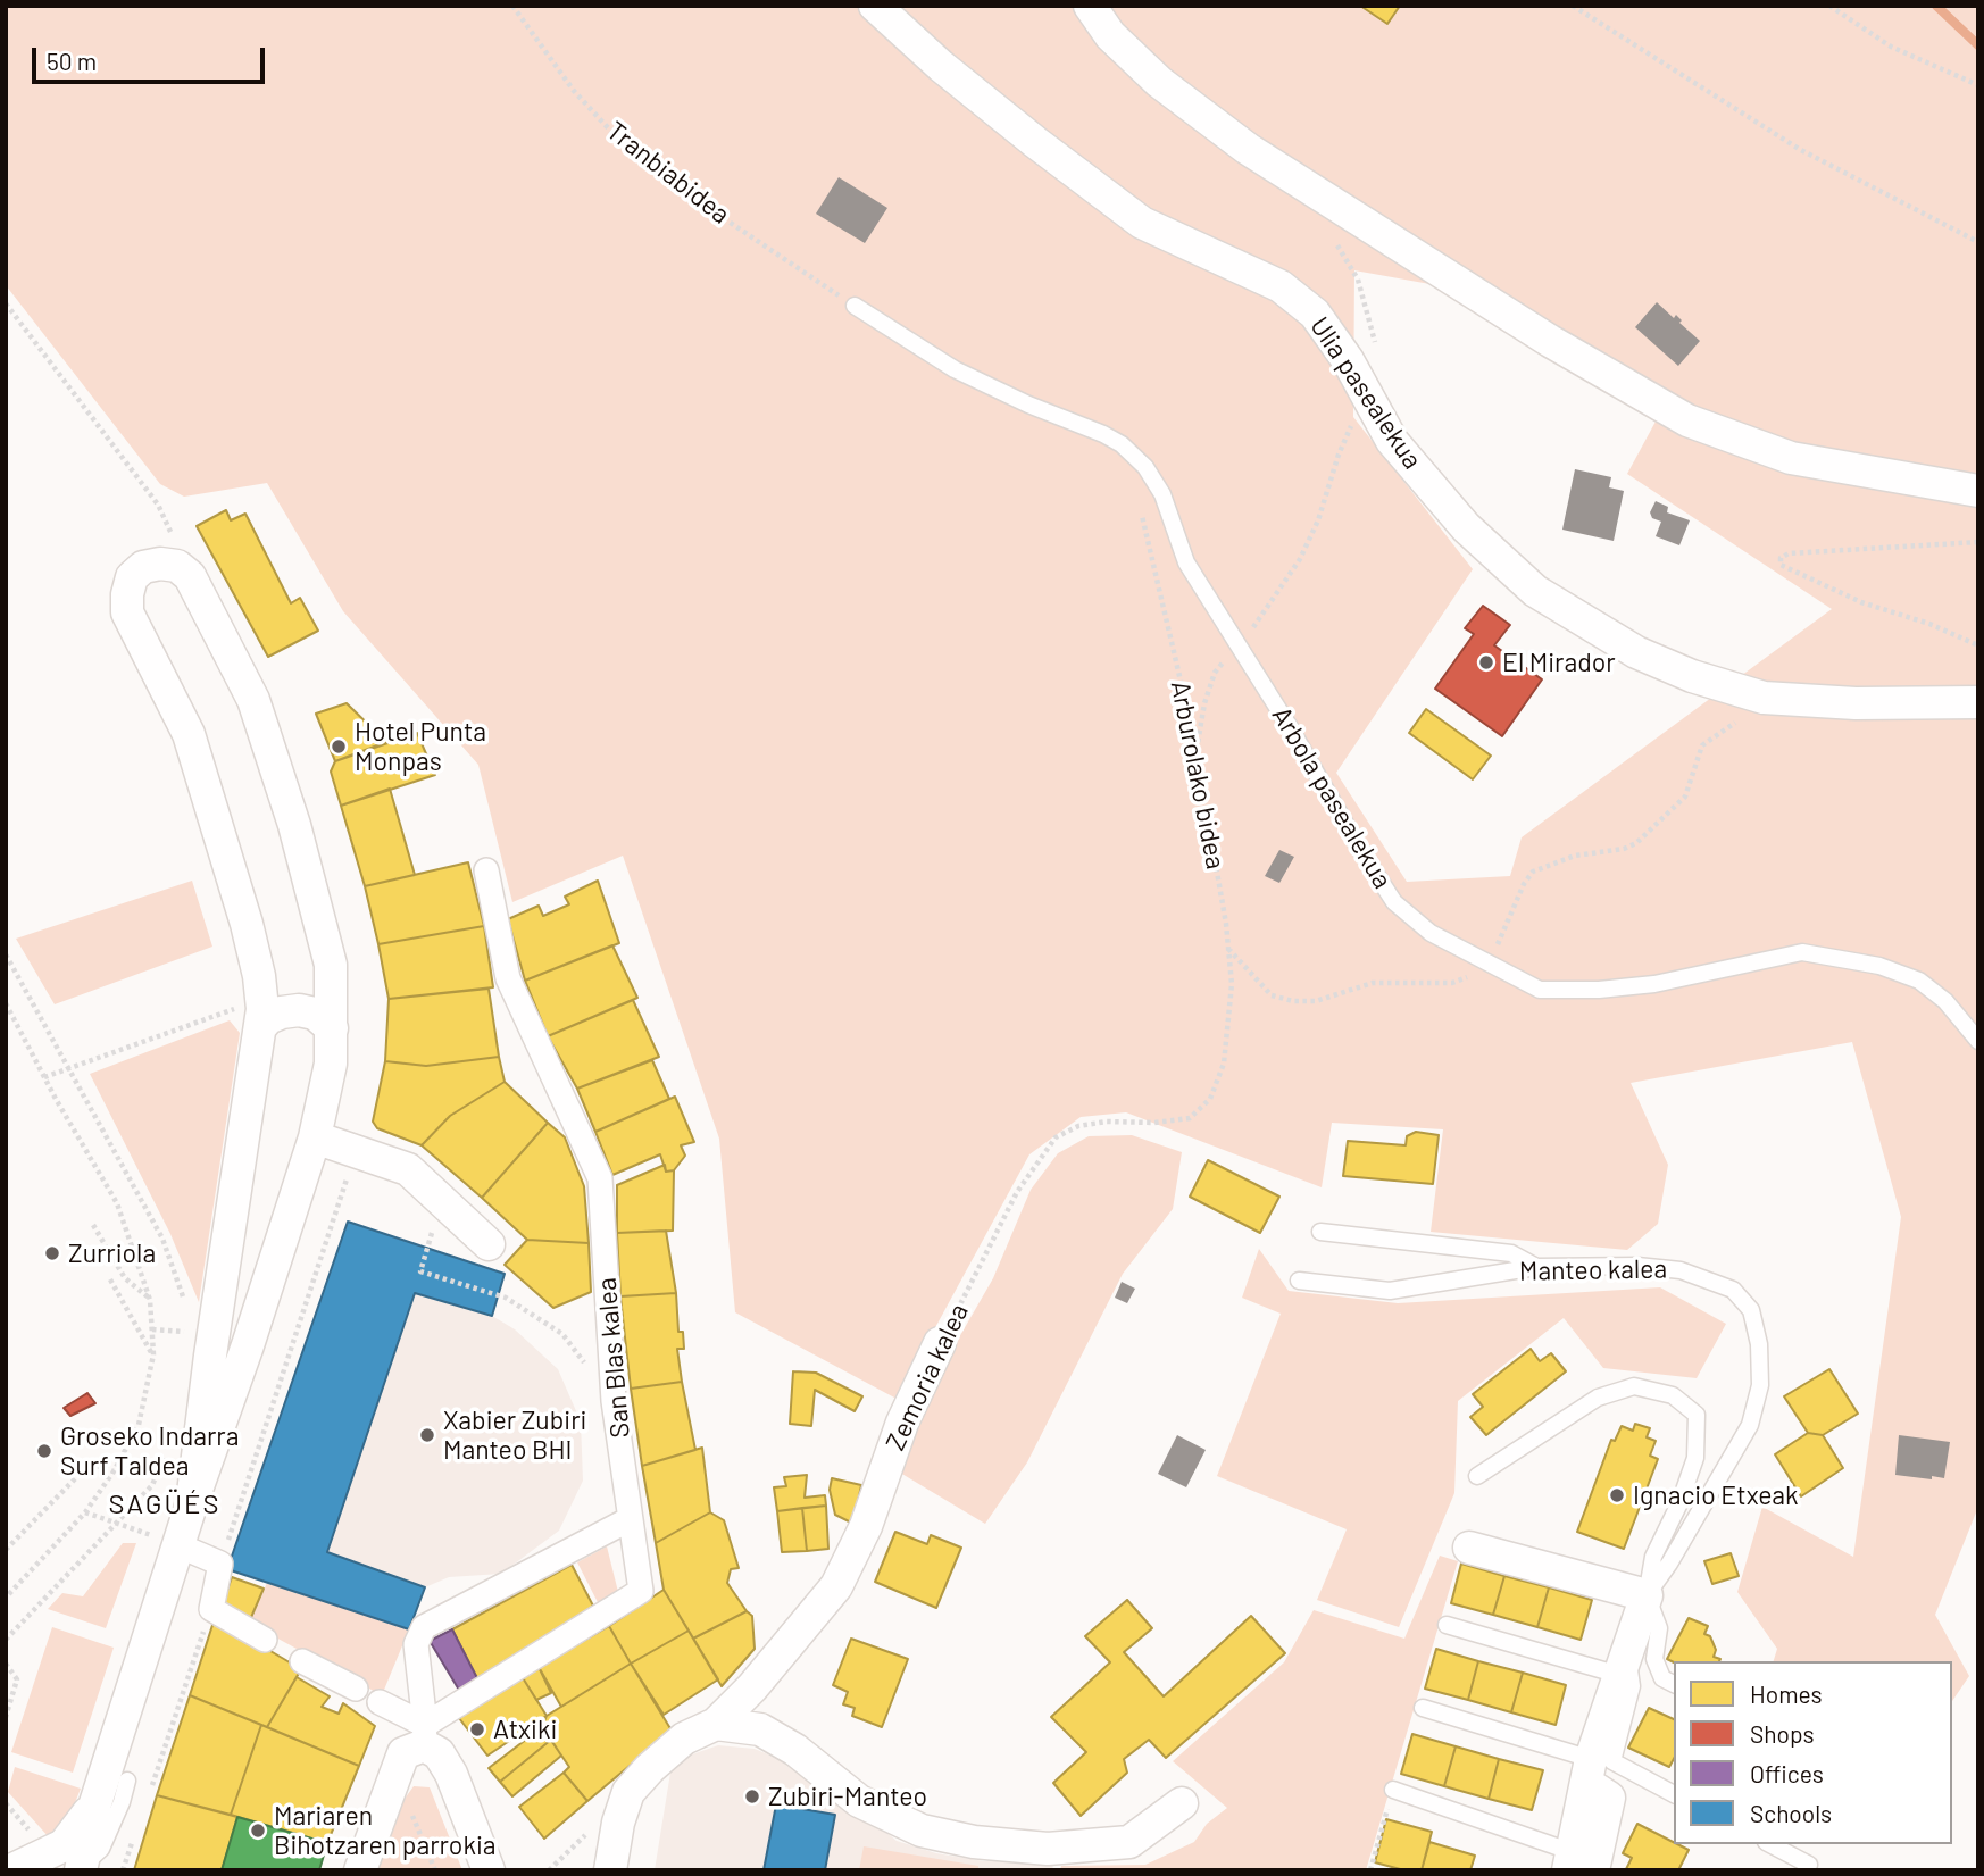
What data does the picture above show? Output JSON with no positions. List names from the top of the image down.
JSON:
{
  "streets": {
    "street": [
      "Ulia pasealekua",
      "Manteo kalea",
      "San Blas kalea",
      "Zemoria kalea"
    ],
    "lane": ["Arbola pasealekua"],
    "path": ["Tranbiabidea", "Arburolako bidea"]
  },
  "crossings": [
    ["Tranbiabidea", "Arbola pasealekua"],
    ["Arburolako bidea", "Zemoria kalea"]
  ],
  "districts": ["SAGÜÉS"],
  "places": [
    "El Mirador",
    "Hotel Punta Monpas",
    "Zurriola",
    "Xabier Zubiri Manteo BHI",
    "Groseko Indarra Surf Taldea",
    "Ignacio Etxeak",
    "Atxiki",
    "Zubiri-Manteo",
    "Mariaren Bihotzaren parrokia"
  ],
  "legend": [
    "Homes",
    "Shops",
    "Offices",
    "Schools"
  ],
  "scale_bar": "50 m"
}
